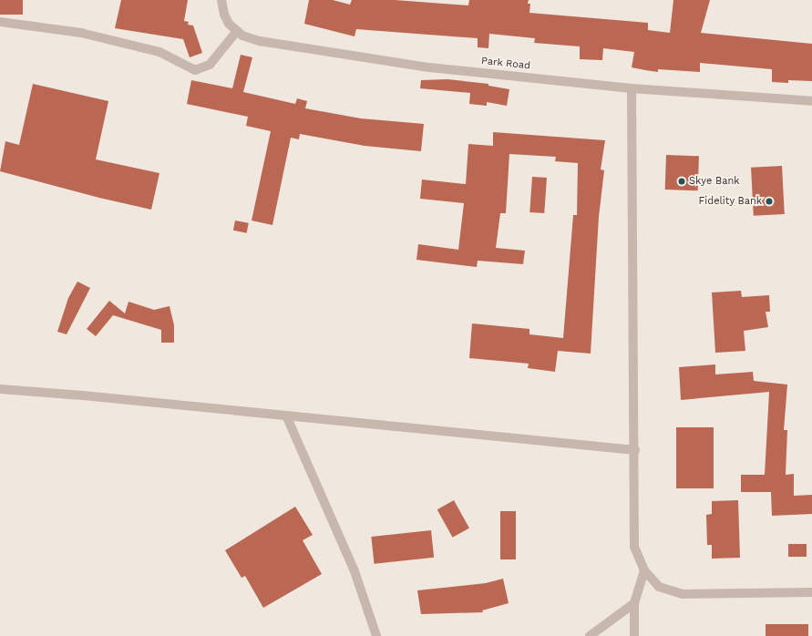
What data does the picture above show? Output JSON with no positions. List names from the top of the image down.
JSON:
{
  "streets": {
    "street": ["Park Road"]
  },
  "places": ["Skye Bank", "Fidelity Bank"]
}
